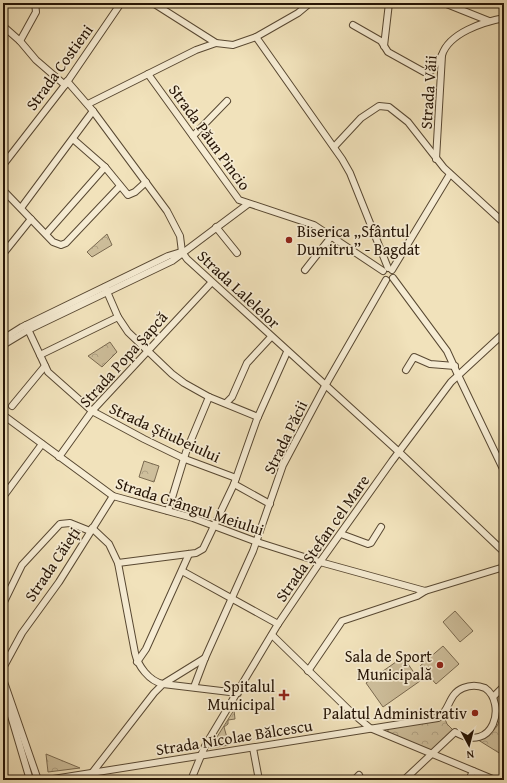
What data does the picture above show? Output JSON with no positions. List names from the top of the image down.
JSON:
{
  "streets": {
    "street": [
      "Strada Costieni",
      "Strada Văii",
      "Strada Păun Pincio",
      "Strada Lalelelor",
      "Strada Popa Șapcă",
      "Strada Știubeiului",
      "Strada Păcii",
      "Strada Crângul Meiului",
      "Strada Ștefan cel Mare",
      "Strada Căieți",
      "Strada Nicolae Bălcescu"
    ]
  },
  "crossings": [
    ["Strada Costieni", "Strada Lalelelor"],
    ["Strada Lalelelor", "Strada Popa Șapcă"],
    ["Strada Lalelelor", "Strada Păcii"],
    ["Strada Lalelelor", "Strada Ștefan cel Mare"],
    ["Strada Popa Șapcă", "Strada Știubeiului"],
    ["Strada Popa Șapcă", "Strada Crângul Meiului"],
    ["Strada Știubeiului", "Strada Păcii"],
    ["Strada Păcii", "Strada Crângul Meiului"],
    ["Strada Crângul Meiului", "Strada Ștefan cel Mare"],
    ["Strada Crângul Meiului", "Strada Căieți"],
    ["Strada Ștefan cel Mare", "Strada Nicolae Bălcescu"]
  ],
  "places": {
    "other": ["Biserica „Sfântul Dumitru” - Bagdat", "Sala de Sport Municipală", "Palatul Administrativ"],
    "health": ["Spitalul Municipal"]
  },
  "north": "bottom"
}
